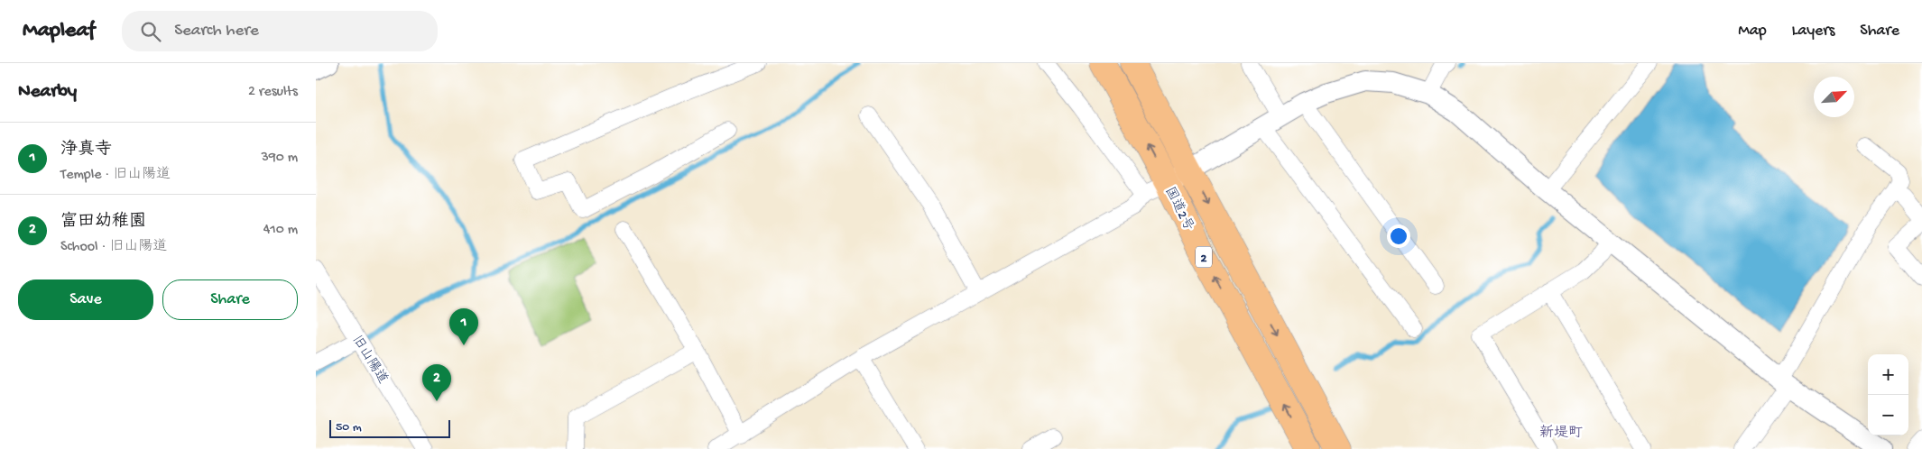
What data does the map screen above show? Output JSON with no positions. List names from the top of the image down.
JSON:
{
  "streets": {
    "highway": ["国道2号", "2"],
    "street": ["旧山陽道"]
  },
  "districts": ["新堤町"],
  "scale_bar": "50 m",
  "north": "top right",
  "page": {
    "header": "Mapleaf",
    "search": "Search here",
    "nav": ["Map", "Layers", "Share"],
    "heading": ["Nearby", "2 results"],
    "list": [
      {
        "mark": "1",
        "name": "浄真寺",
        "note": "Temple · 旧山陽道",
        "value": "390 m"
      },
      {
        "mark": "2",
        "name": "富田幼稚園",
        "note": "School · 旧山陽道",
        "value": "410 m"
      }
    ],
    "buttons": ["Save", "Share"],
    "pins": ["1", "2"],
    "map_buttons": ["+", "−"],
    "scale": "50 m"
  }
}
